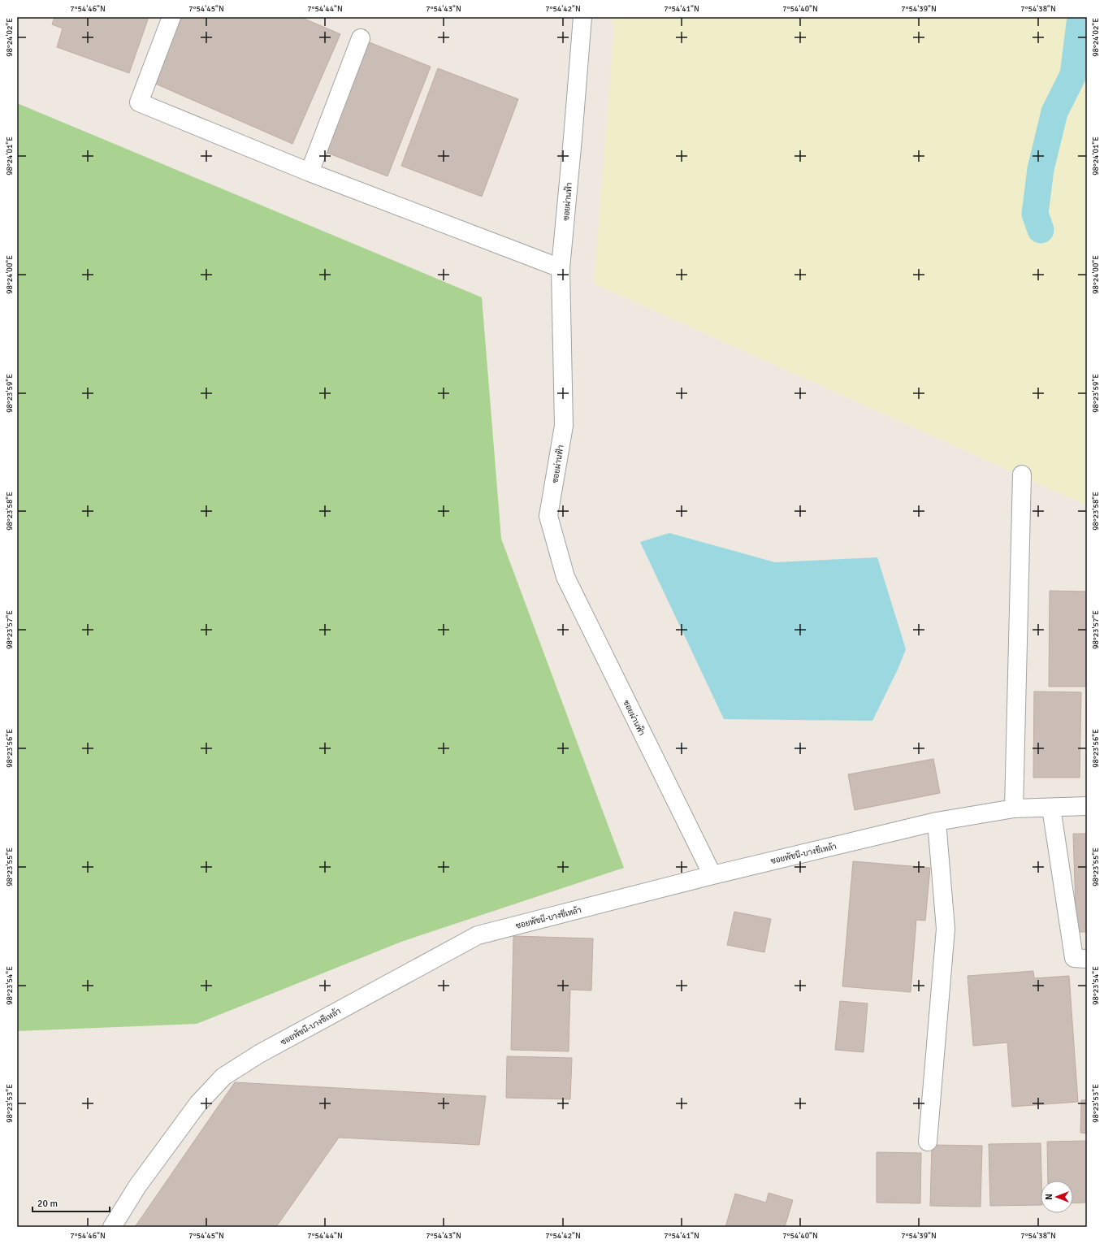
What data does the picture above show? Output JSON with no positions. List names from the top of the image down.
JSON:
{
  "streets": {
    "street": ["ซอยผ่านฟ้า", "ซอยพัชนี-บางชีเหล้า"]
  },
  "crossings": [
    ["ซอยผ่านฟ้า", "ซอยพัชนี-บางชีเหล้า"]
  ],
  "scale_bar": "20 m",
  "north": "left",
  "coordinates": [
    "7°54'46\"N",
    "7°54'45\"N",
    "7°54'44\"N",
    "7°54'43\"N",
    "7°54'42\"N",
    "7°54'41\"N",
    "7°54'40\"N",
    "7°54'39\"N",
    "7°54'38\"N",
    "98°24'02\"E",
    "98°24'01\"E",
    "98°24'00\"E",
    "98°23'59\"E",
    "98°23'58\"E",
    "98°23'57\"E",
    "98°23'56\"E",
    "98°23'55\"E",
    "98°23'54\"E",
    "98°23'53\"E"
  ]
}
